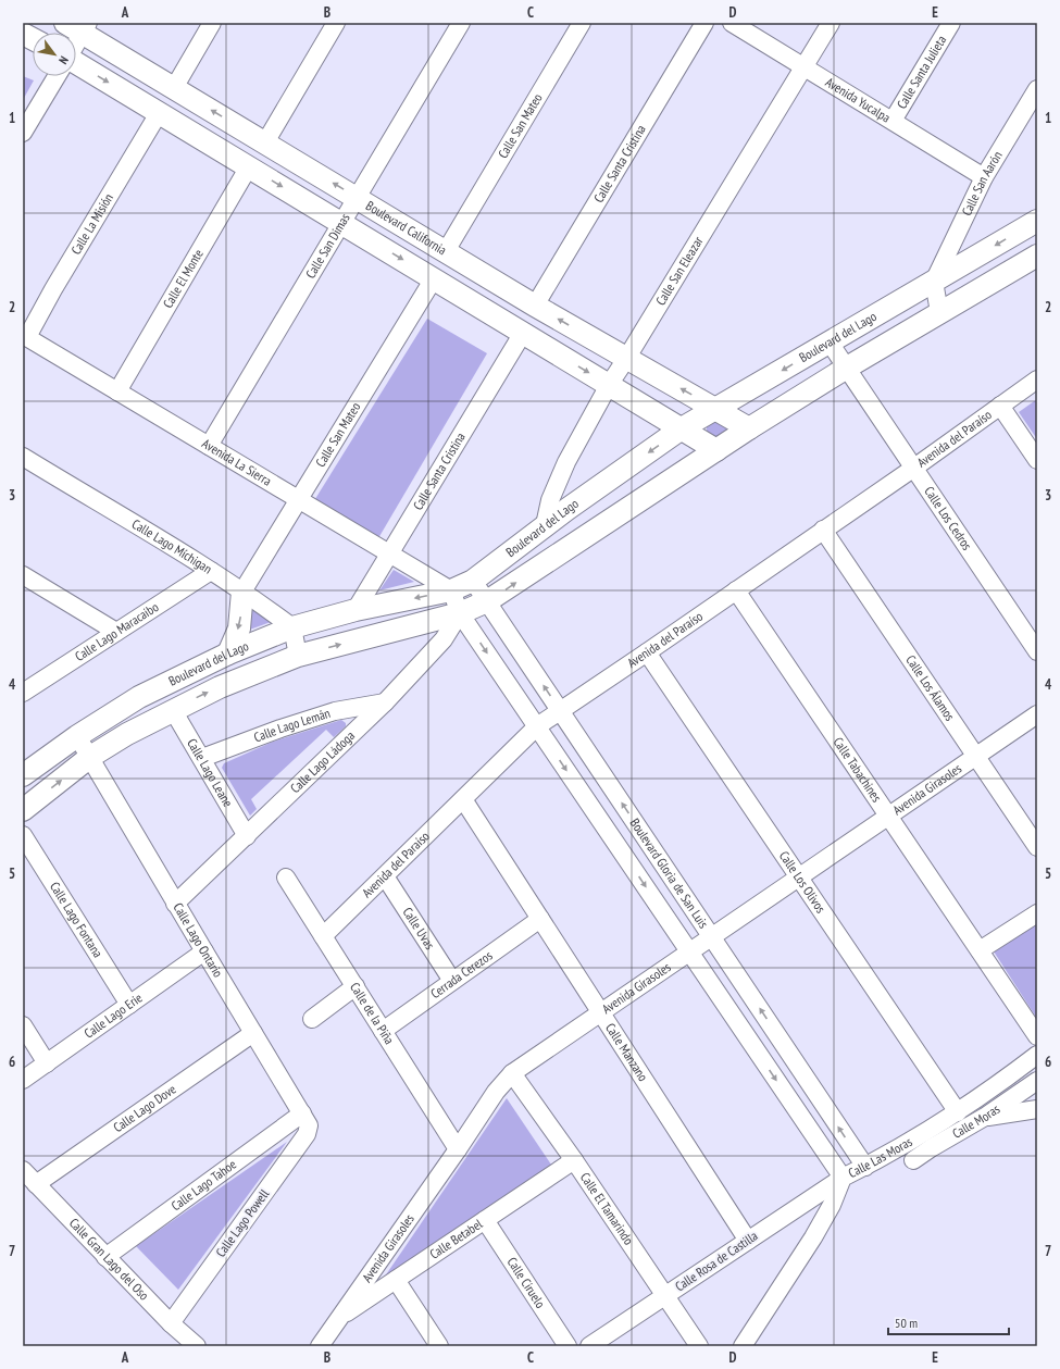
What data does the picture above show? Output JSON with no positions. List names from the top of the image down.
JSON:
{
  "streets": {
    "street": [
      "Calle Santa Julieta",
      "Avenida Yucalpa",
      "Calle San Mateo",
      "Calle Santa Cristina",
      "Calle San Aarón",
      "Calle La Misión",
      "Boulevard California",
      "Calle San Dimas",
      "Calle San Eleazar",
      "Calle El Monte",
      "Boulevard del Lago",
      "Avenida del Paraíso",
      "Avenida La Sierra",
      "Calle Los Cedros",
      "Calle Lago Míchigan",
      "Calle Lago Maracaibo",
      "Calle Los Álamos",
      "Calle Lago Lemán",
      "Calle Lago Ládoga",
      "Calle Tabachines",
      "Calle Lago Leane",
      "Avenida Girasoles",
      "Boulevard Gloria de San Luis",
      "Calle Los Olivos",
      "Calle Lago Fontana",
      "Calle Uvas",
      "Calle Lago Ontario",
      "Cerrada Cerezos",
      "Calle de la Piña",
      "Calle Lago Erie",
      "Calle Manzano",
      "Calle Lago Dove",
      "Calle Moras",
      "Calle Las Moras",
      "Calle Lago Tahoe",
      "Calle El Tamarindo",
      "Calle Lago Powell",
      "Calle Betabel",
      "Calle Gran Lago del Oso",
      "Calle Rosa de Castilla",
      "Calle Ciruelo"
    ]
  },
  "crossings": [
    ["Calle Santa Julieta", "Avenida Yucalpa"],
    ["Avenida Yucalpa", "Calle San Aarón"],
    ["Avenida Yucalpa", "Calle San Eleazar"],
    ["Calle San Mateo", "Boulevard California"],
    ["Calle San Mateo", "Avenida La Sierra"],
    ["Calle San Mateo", "Calle Lago Míchigan"],
    ["Calle Santa Cristina", "Boulevard California"],
    ["Calle Santa Cristina", "Boulevard del Lago"],
    ["Calle Santa Cristina", "Avenida La Sierra"],
    ["Calle San Aarón", "Boulevard del Lago"],
    ["Calle La Misión", "Avenida La Sierra"],
    ["Boulevard California", "Calle San Dimas"],
    ["Boulevard California", "Calle San Eleazar"],
    ["Boulevard California", "Boulevard del Lago"],
    ["Calle San Dimas", "Avenida La Sierra"],
    ["Calle San Eleazar", "Boulevard del Lago"],
    ["Calle El Monte", "Avenida La Sierra"],
    ["Boulevard del Lago", "Avenida La Sierra"],
    ["Boulevard del Lago", "Calle Los Cedros"],
    ["Boulevard del Lago", "Calle Lago Míchigan"],
    ["Boulevard del Lago", "Calle Lago Ládoga"],
    ["Boulevard del Lago", "Calle Lago Leane"],
    ["Boulevard del Lago", "Boulevard Gloria de San Luis"],
    ["Boulevard del Lago", "Calle Lago Ontario"],
    ["Avenida del Paraíso", "Calle Los Cedros"],
    ["Avenida del Paraíso", "Calle Los Álamos"],
    ["Avenida del Paraíso", "Calle Tabachines"],
    ["Avenida del Paraíso", "Boulevard Gloria de San Luis"],
    ["Avenida del Paraíso", "Calle Los Olivos"],
    ["Avenida del Paraíso", "Calle Uvas"],
    ["Avenida del Paraíso", "Calle de la Piña"],
    ["Avenida del Paraíso", "Calle Manzano"],
    ["Avenida La Sierra", "Boulevard Gloria de San Luis"],
    ["Calle Lago Míchigan", "Calle Lago Maracaibo"],
    ["Calle Los Álamos", "Avenida Girasoles"],
    ["Calle Lago Lemán", "Calle Lago Ládoga"],
    ["Calle Lago Lemán", "Calle Lago Leane"],
    ["Calle Lago Ládoga", "Calle Lago Leane"],
    ["Calle Lago Ládoga", "Boulevard Gloria de San Luis"],
    ["Calle Lago Ládoga", "Calle Lago Ontario"],
    ["Calle Tabachines", "Avenida Girasoles"],
    ["Avenida Girasoles", "Boulevard Gloria de San Luis"],
    ["Avenida Girasoles", "Calle Los Olivos"],
    ["Avenida Girasoles", "Calle de la Piña"],
    ["Avenida Girasoles", "Calle Manzano"],
    ["Avenida Girasoles", "Calle El Tamarindo"],
    ["Avenida Girasoles", "Calle Betabel"],
    ["Boulevard Gloria de San Luis", "Calle Las Moras"],
    ["Boulevard Gloria de San Luis", "Calle Rosa de Castilla"],
    ["Calle Los Olivos", "Calle Las Moras"],
    ["Calle Lago Fontana", "Calle Lago Erie"],
    ["Calle Uvas", "Cerrada Cerezos"],
    ["Calle Lago Ontario", "Calle Lago Erie"],
    ["Calle Lago Ontario", "Calle Lago Dove"],
    ["Calle Lago Ontario", "Calle Lago Tahoe"],
    ["Calle Lago Ontario", "Calle Lago Powell"],
    ["Cerrada Cerezos", "Calle de la Piña"],
    ["Cerrada Cerezos", "Calle Manzano"],
    ["Calle Manzano", "Calle Rosa de Castilla"],
    ["Calle Lago Dove", "Calle Gran Lago del Oso"],
    ["Calle Las Moras", "Calle Rosa de Castilla"],
    ["Calle Lago Tahoe", "Calle Lago Powell"],
    ["Calle Lago Tahoe", "Calle Gran Lago del Oso"],
    ["Calle El Tamarindo", "Calle Betabel"],
    ["Calle El Tamarindo", "Calle Rosa de Castilla"],
    ["Calle Lago Powell", "Calle Gran Lago del Oso"],
    ["Calle Betabel", "Calle Ciruelo"]
  ],
  "scale_bar": "50 m",
  "north": "bottom right",
  "grid": {
    "columns": [
      "A",
      "B",
      "C",
      "D",
      "E"
    ],
    "rows": [
      "1",
      "2",
      "3",
      "4",
      "5",
      "6",
      "7"
    ]
  }
}
